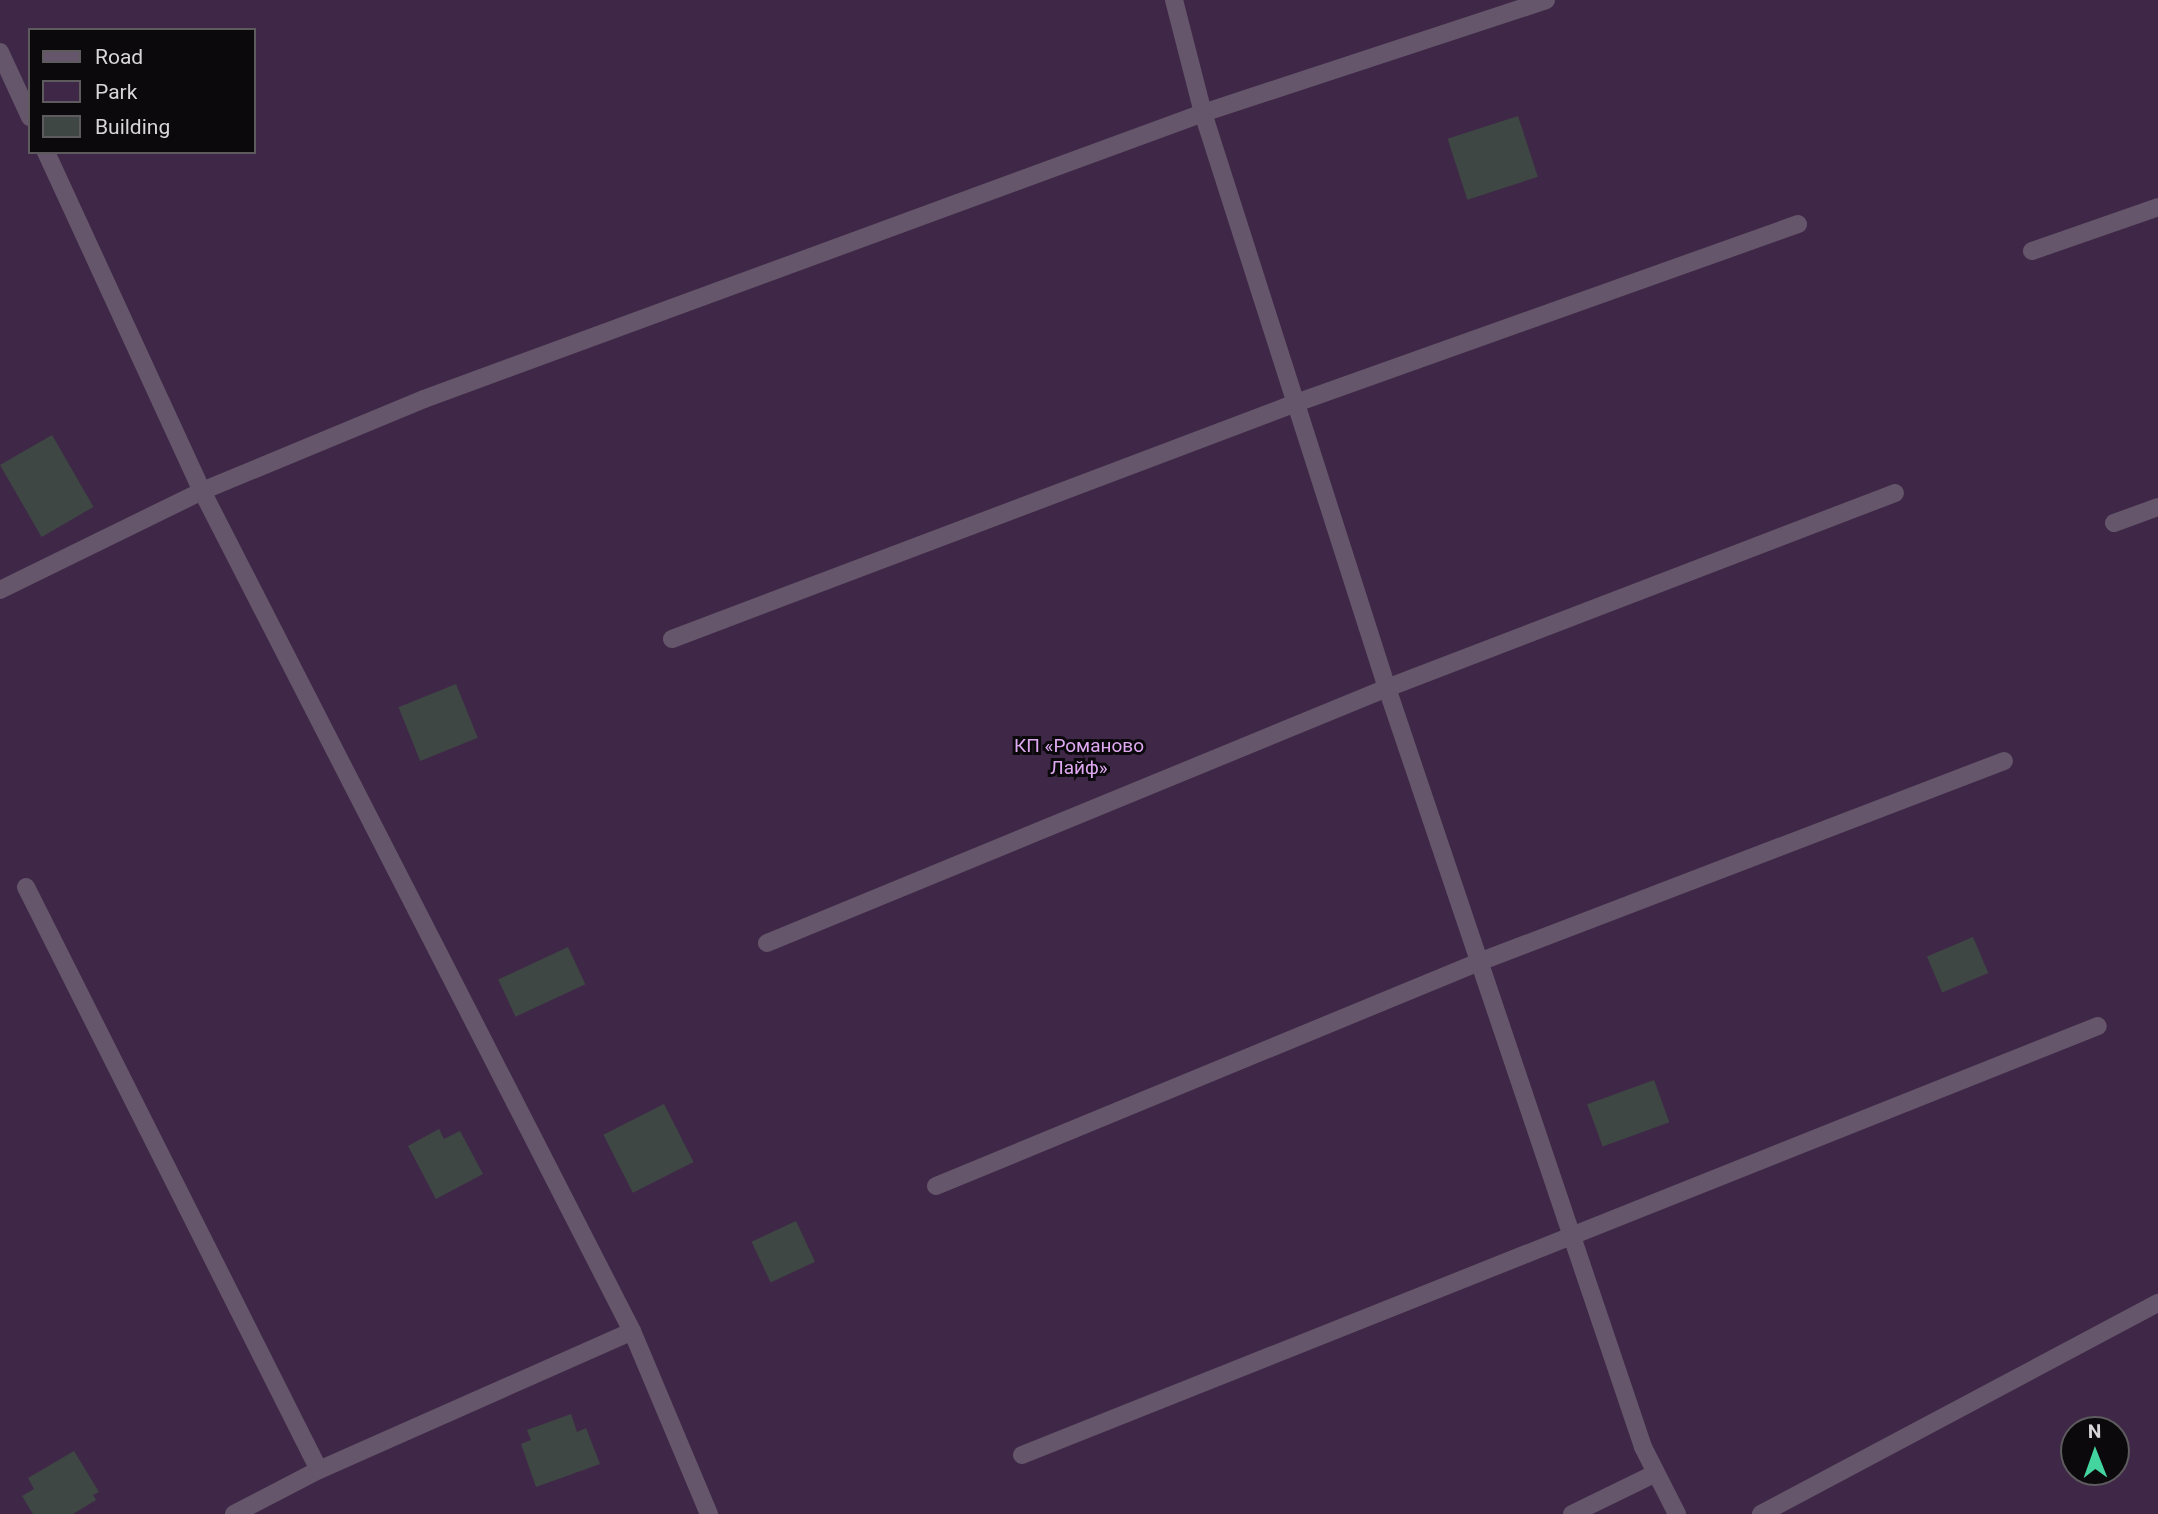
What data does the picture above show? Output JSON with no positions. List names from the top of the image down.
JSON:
{
  "parks": ["КП «Романово Лайф»"],
  "legend": ["Road", "Park", "Building"],
  "north": "top"
}
